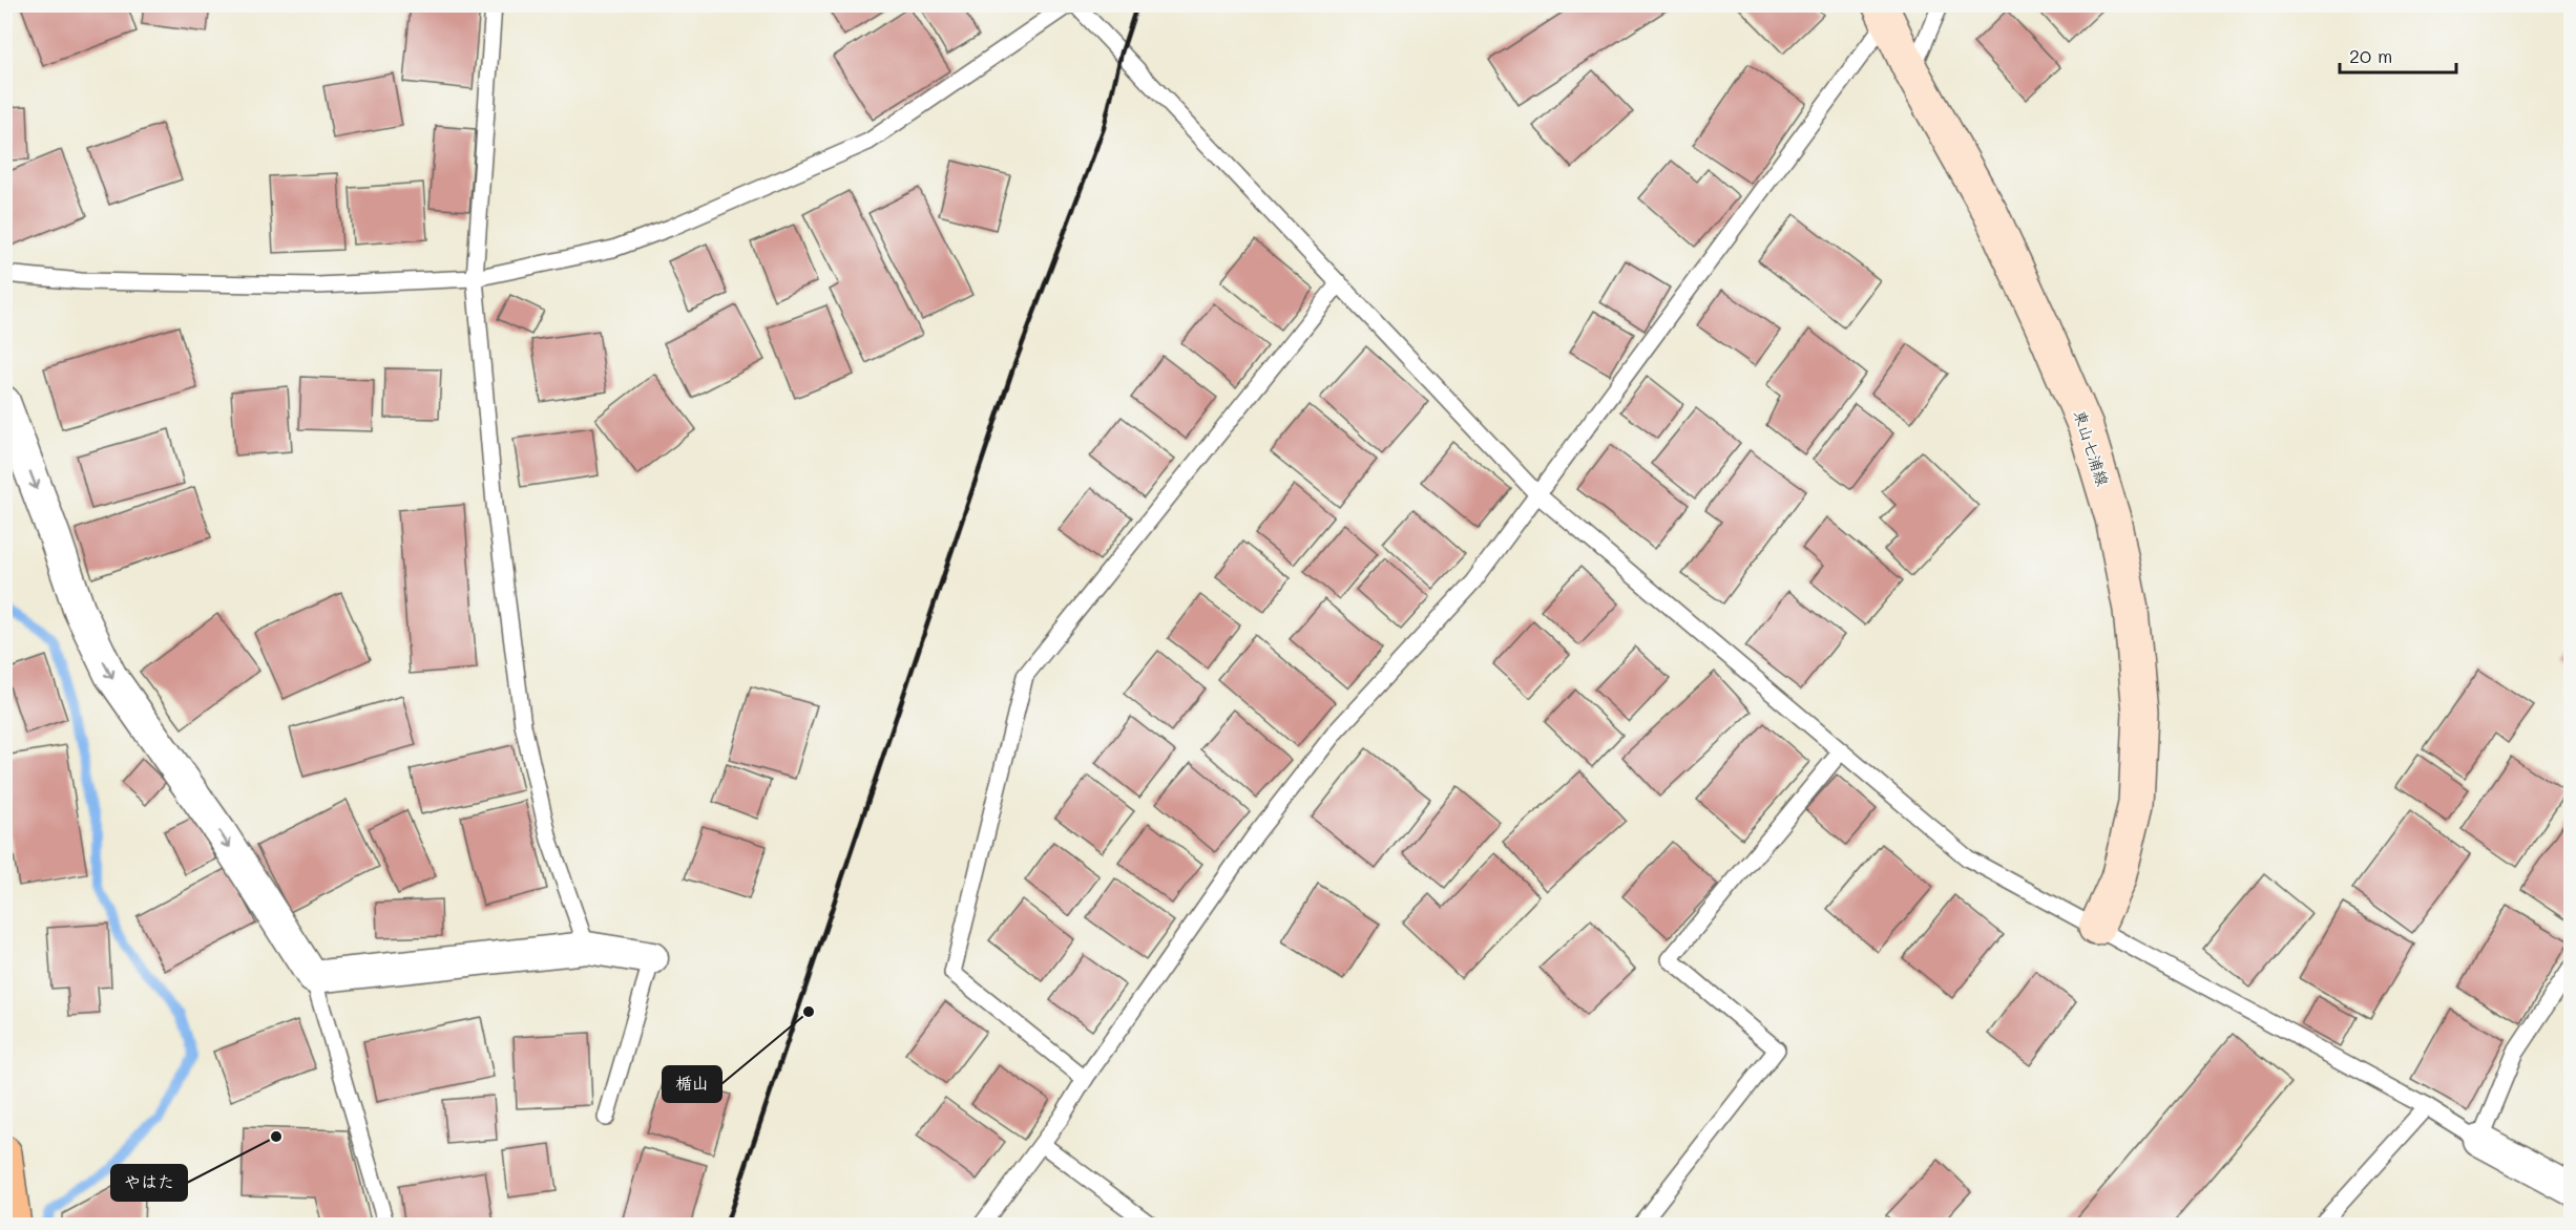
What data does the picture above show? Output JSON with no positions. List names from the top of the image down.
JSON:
{
  "streets": {
    "main road": ["東山七浦線"]
  },
  "places": ["楯山", "やはた"],
  "scale_bar": "20 m"
}
